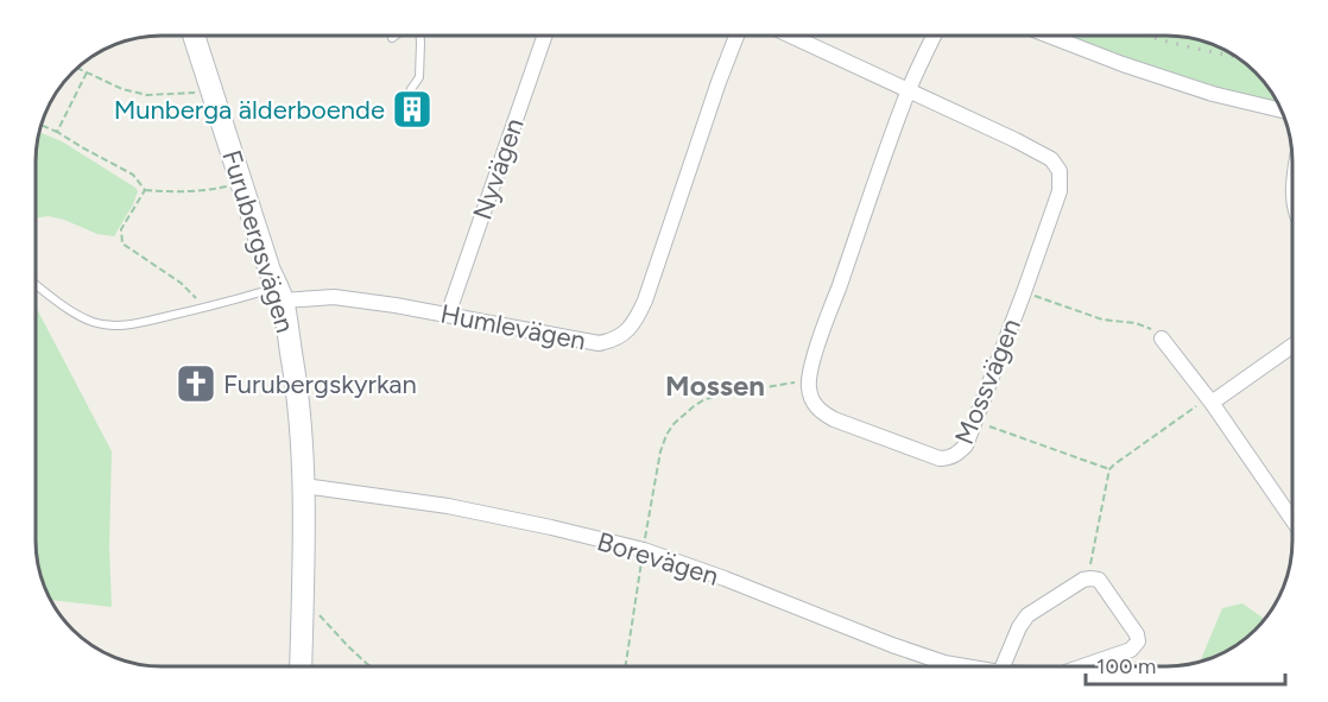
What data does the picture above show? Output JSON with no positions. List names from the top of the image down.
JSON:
{
  "streets": {
    "street": [
      "Nyvägen",
      "Furubergsvägen",
      "Humlevägen",
      "Mossvägen",
      "Borevägen"
    ]
  },
  "crossings": [
    ["Nyvägen", "Humlevägen"],
    ["Furubergsvägen", "Humlevägen"],
    ["Furubergsvägen", "Borevägen"]
  ],
  "districts": ["Mossen"],
  "places": {
    "building": ["Munberga älderboende"],
    "church": ["Furubergskyrkan"]
  },
  "scale_bar": "100 m"
}
